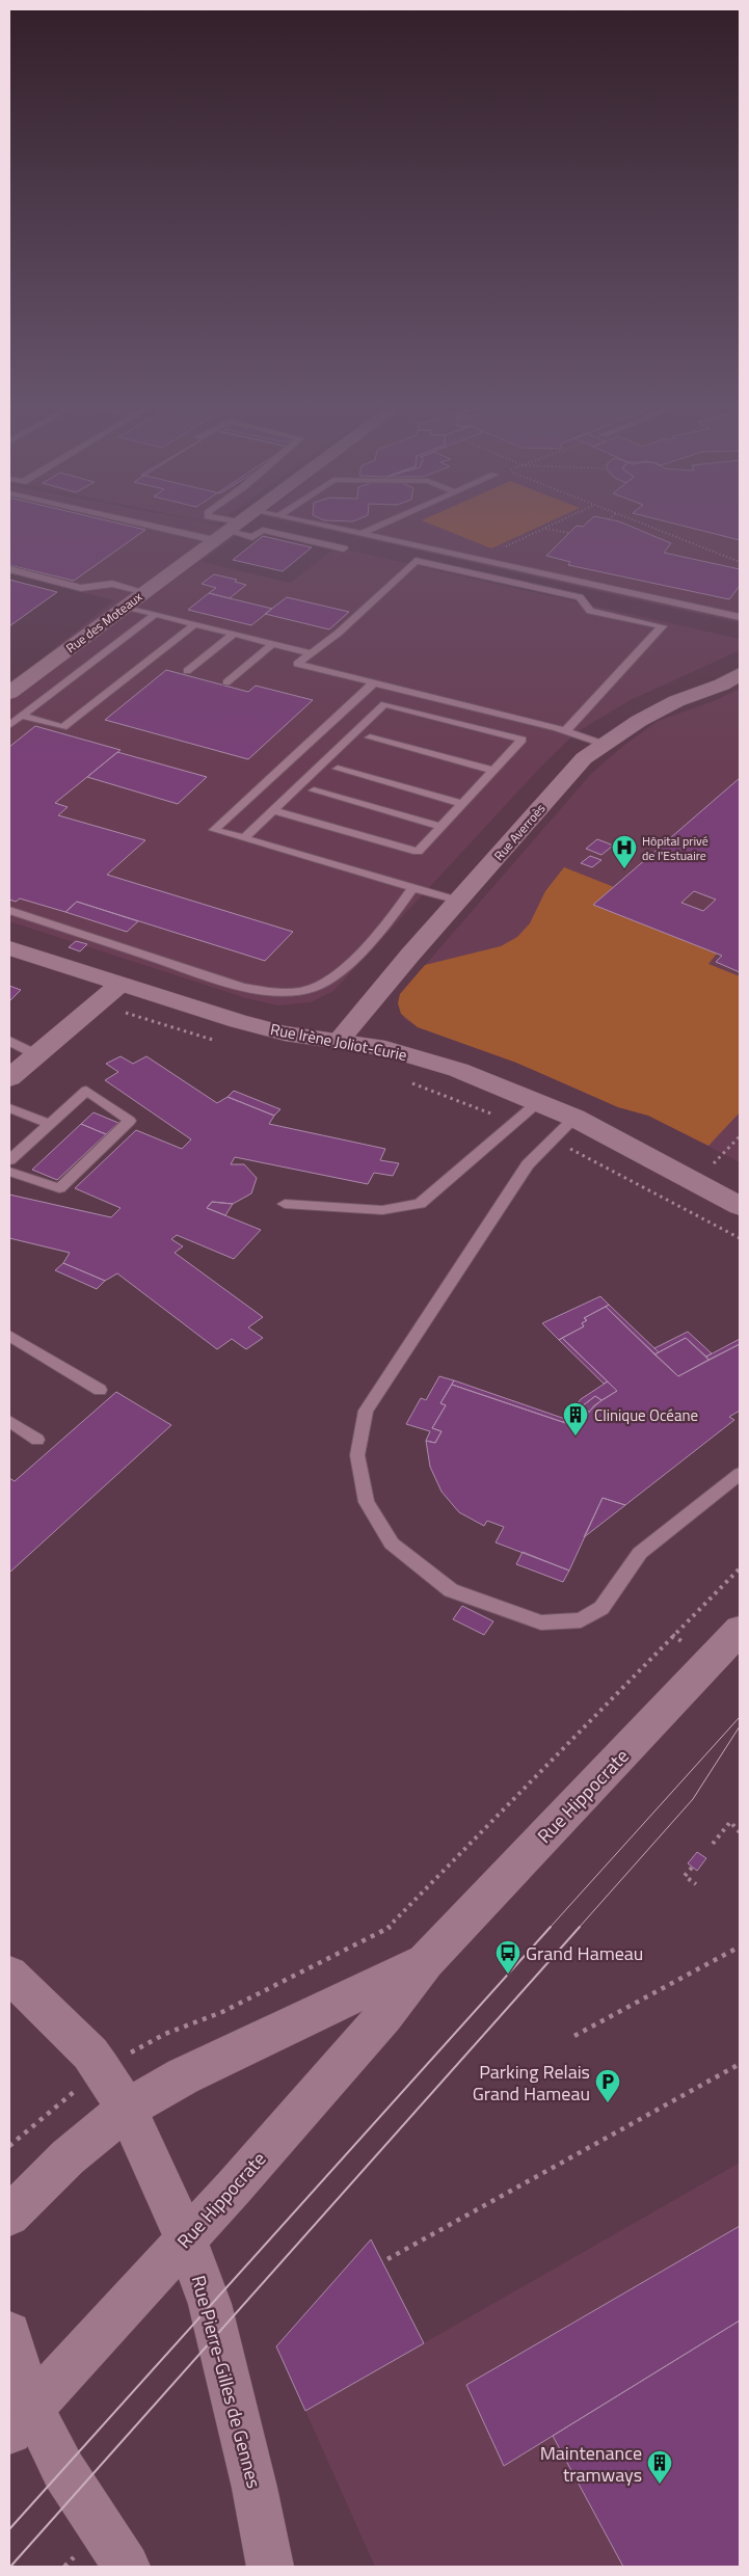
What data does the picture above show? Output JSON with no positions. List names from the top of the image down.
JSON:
{
  "streets": {
    "street": [
      "Rue des Moteaux",
      "Rue Averroès",
      "Rue Irène Joliot-Curie",
      "Rue Hippocrate",
      "Rue Pierre-Gilles de Gennes"
    ]
  },
  "crossings": [
    ["Rue Averroès", "Rue Irène Joliot-Curie"],
    ["Rue Hippocrate", "Rue Pierre-Gilles de Gennes"]
  ],
  "places": {
    "hospital": ["Hôpital privé de l'Estuaire"],
    "building": ["Clinique Océane", "Maintenance tramways"],
    "bus stop": ["Grand Hameau"],
    "parking": ["Parking Relais Grand Hameau"]
  }
}
